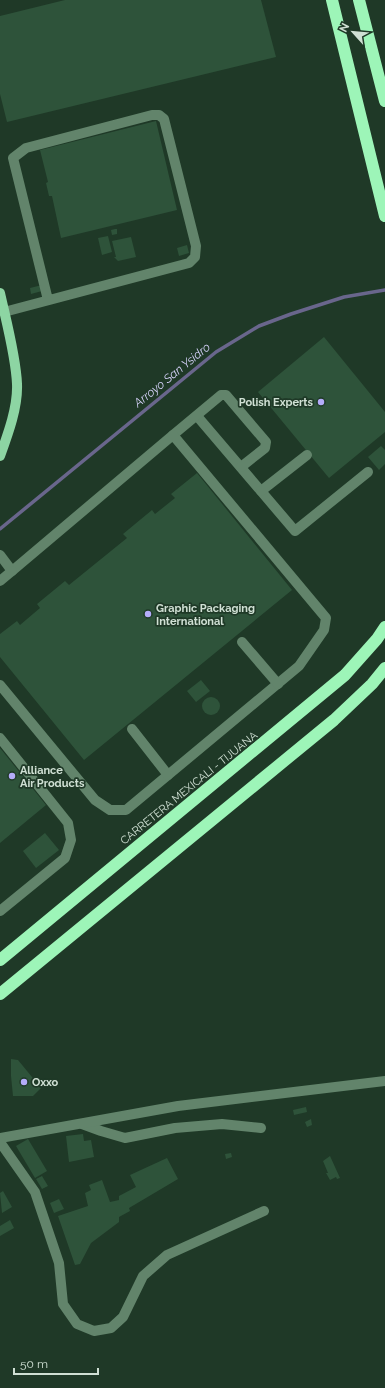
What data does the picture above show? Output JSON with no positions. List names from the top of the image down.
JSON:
{
  "streets": {
    "highway": ["CARRETERA MEXICALI - TIJUANA"]
  },
  "water": ["Arroyo San Ysidro"],
  "places": [
    "Polish Experts",
    "Graphic Packaging International",
    "Alliance Air Products",
    "Oxxo"
  ],
  "scale_bar": "50 m",
  "north": "top left"
}
